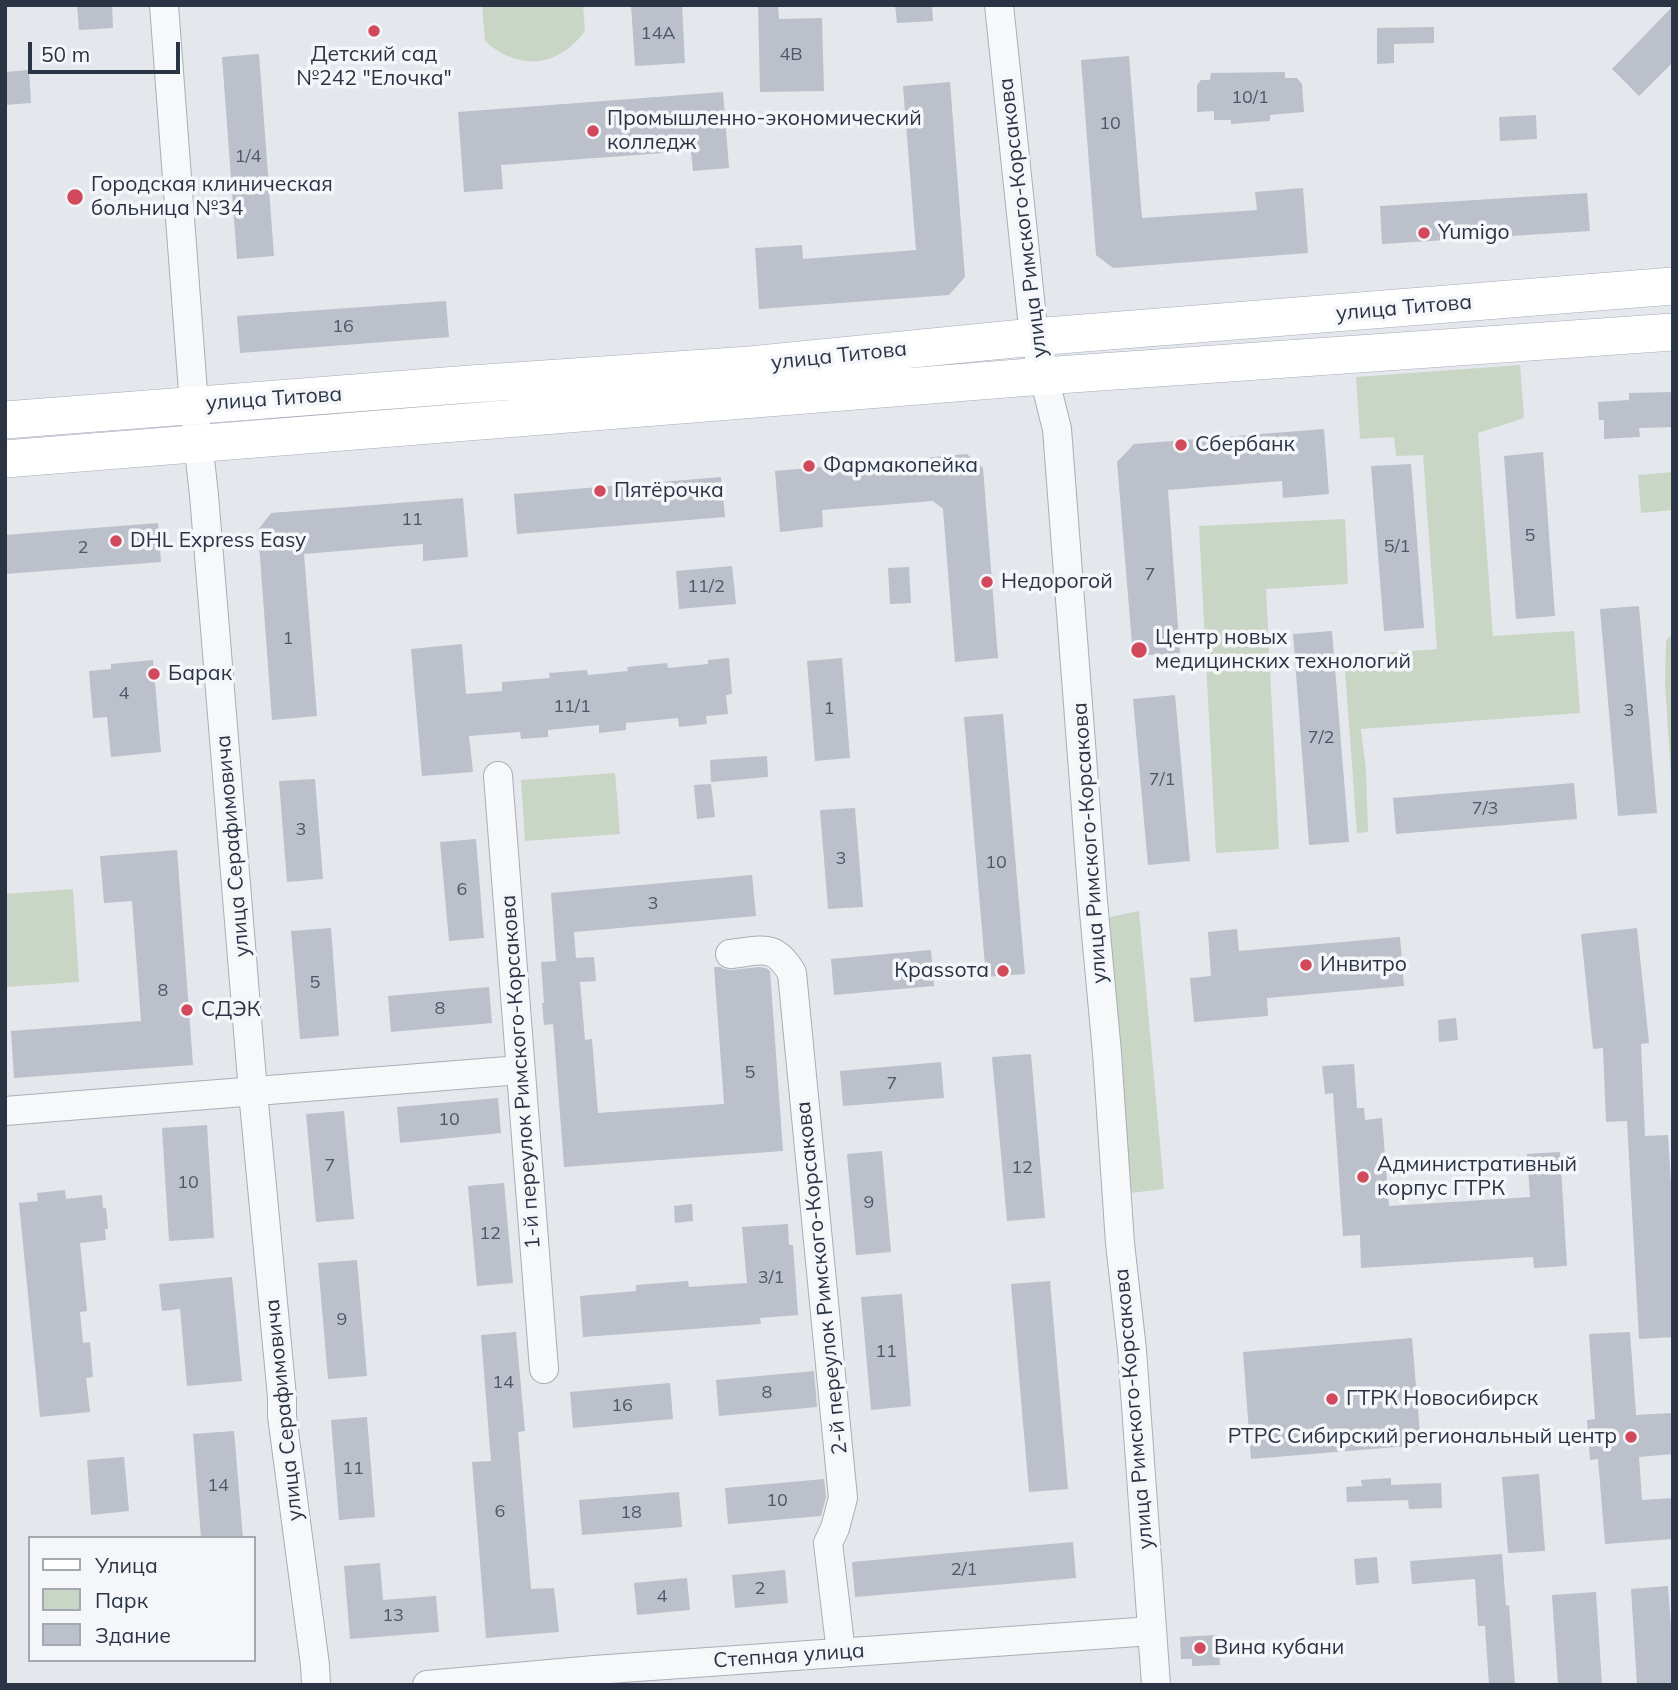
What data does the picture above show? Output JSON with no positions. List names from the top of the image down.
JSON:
{
  "streets": {
    "main road": ["улица Титова"],
    "street": [
      "улица Римского-Корсакова",
      "улица Серафимовича",
      "1-й переулок Римского-Корсакова",
      "2-й переулок Римского-Корсакова",
      "Степная улица"
    ]
  },
  "crossings": [
    ["улица Римского-Корсакова", "улица Титова"],
    ["улица Римского-Корсакова", "Степная улица"],
    ["улица Титова", "улица Серафимовича"],
    ["2-й переулок Римского-Корсакова", "Степная улица"]
  ],
  "places": [
    "Детский сад №242 \"Елочка\"",
    "Промышленно-экономический колледж",
    "Городская клиническая больница №34",
    "Yumigo",
    "Сбербанк",
    "Фармакопейка",
    "Пятёрочка",
    "DHL Express Easy",
    "Недорогой",
    "Центр новых медицинских технологий",
    "Барак",
    "Инвитро",
    "Краssота",
    "СДЭК",
    "Административный корпус ГТРК",
    "ГТРК Новосибирск",
    "РТРС Сибирский региональный центр",
    "Вина кубани"
  ],
  "house_numbers": [
    "14А",
    "4В",
    "10/1",
    "10",
    "1/4",
    "16",
    "11",
    "5",
    "5/1",
    "2",
    "7",
    "11/2",
    "1",
    "4",
    "11/1",
    "1",
    "3",
    "7/2",
    "7/1",
    "7/3",
    "3",
    "3",
    "10",
    "6",
    "3",
    "5",
    "8",
    "8",
    "5",
    "7",
    "10",
    "7",
    "12",
    "10",
    "9",
    "12",
    "3/1",
    "9",
    "11",
    "14",
    "8",
    "16",
    "11",
    "14",
    "10",
    "6",
    "18",
    "2/1",
    "2",
    "4",
    "13"
  ],
  "legend": ["Улица", "Парк", "Здание"],
  "scale_bar": "50 m"
}
